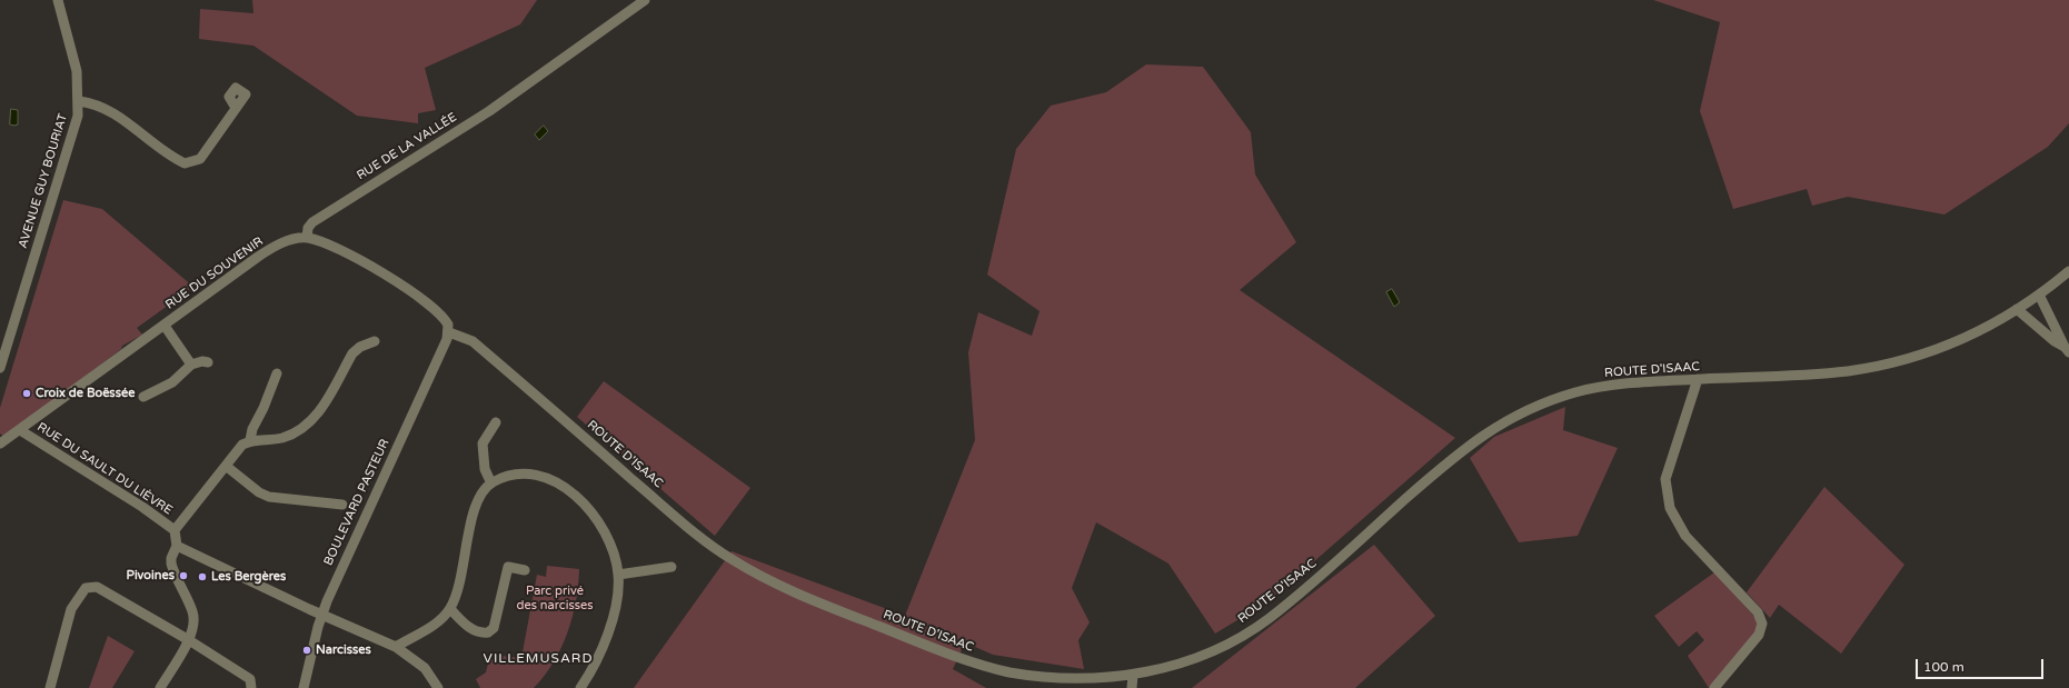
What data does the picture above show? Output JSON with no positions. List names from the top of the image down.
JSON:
{
  "streets": {
    "street": [
      "RUE DE LA VALLÉE",
      "AVENUE GUY BOURIAT",
      "RUE DU SOUVENIR",
      "ROUTE D'ISAAC",
      "RUE DU SAULT DU LIÈVRE",
      "BOULEVARD PASTEUR"
    ]
  },
  "crossings": [
    ["RUE DE LA VALLÉE", "RUE DU SOUVENIR"],
    ["RUE DU SOUVENIR", "ROUTE D'ISAAC"],
    ["RUE DU SOUVENIR", "RUE DU SAULT DU LIÈVRE"],
    ["RUE DU SOUVENIR", "BOULEVARD PASTEUR"],
    ["ROUTE D'ISAAC", "BOULEVARD PASTEUR"]
  ],
  "districts": ["VILLEMUSARD"],
  "parks": ["Parc privé des narcisses"],
  "places": [
    "Croix de Boëssée",
    "Pivoines",
    "Les Bergères",
    "Narcisses"
  ],
  "scale_bar": "100 m"
}
